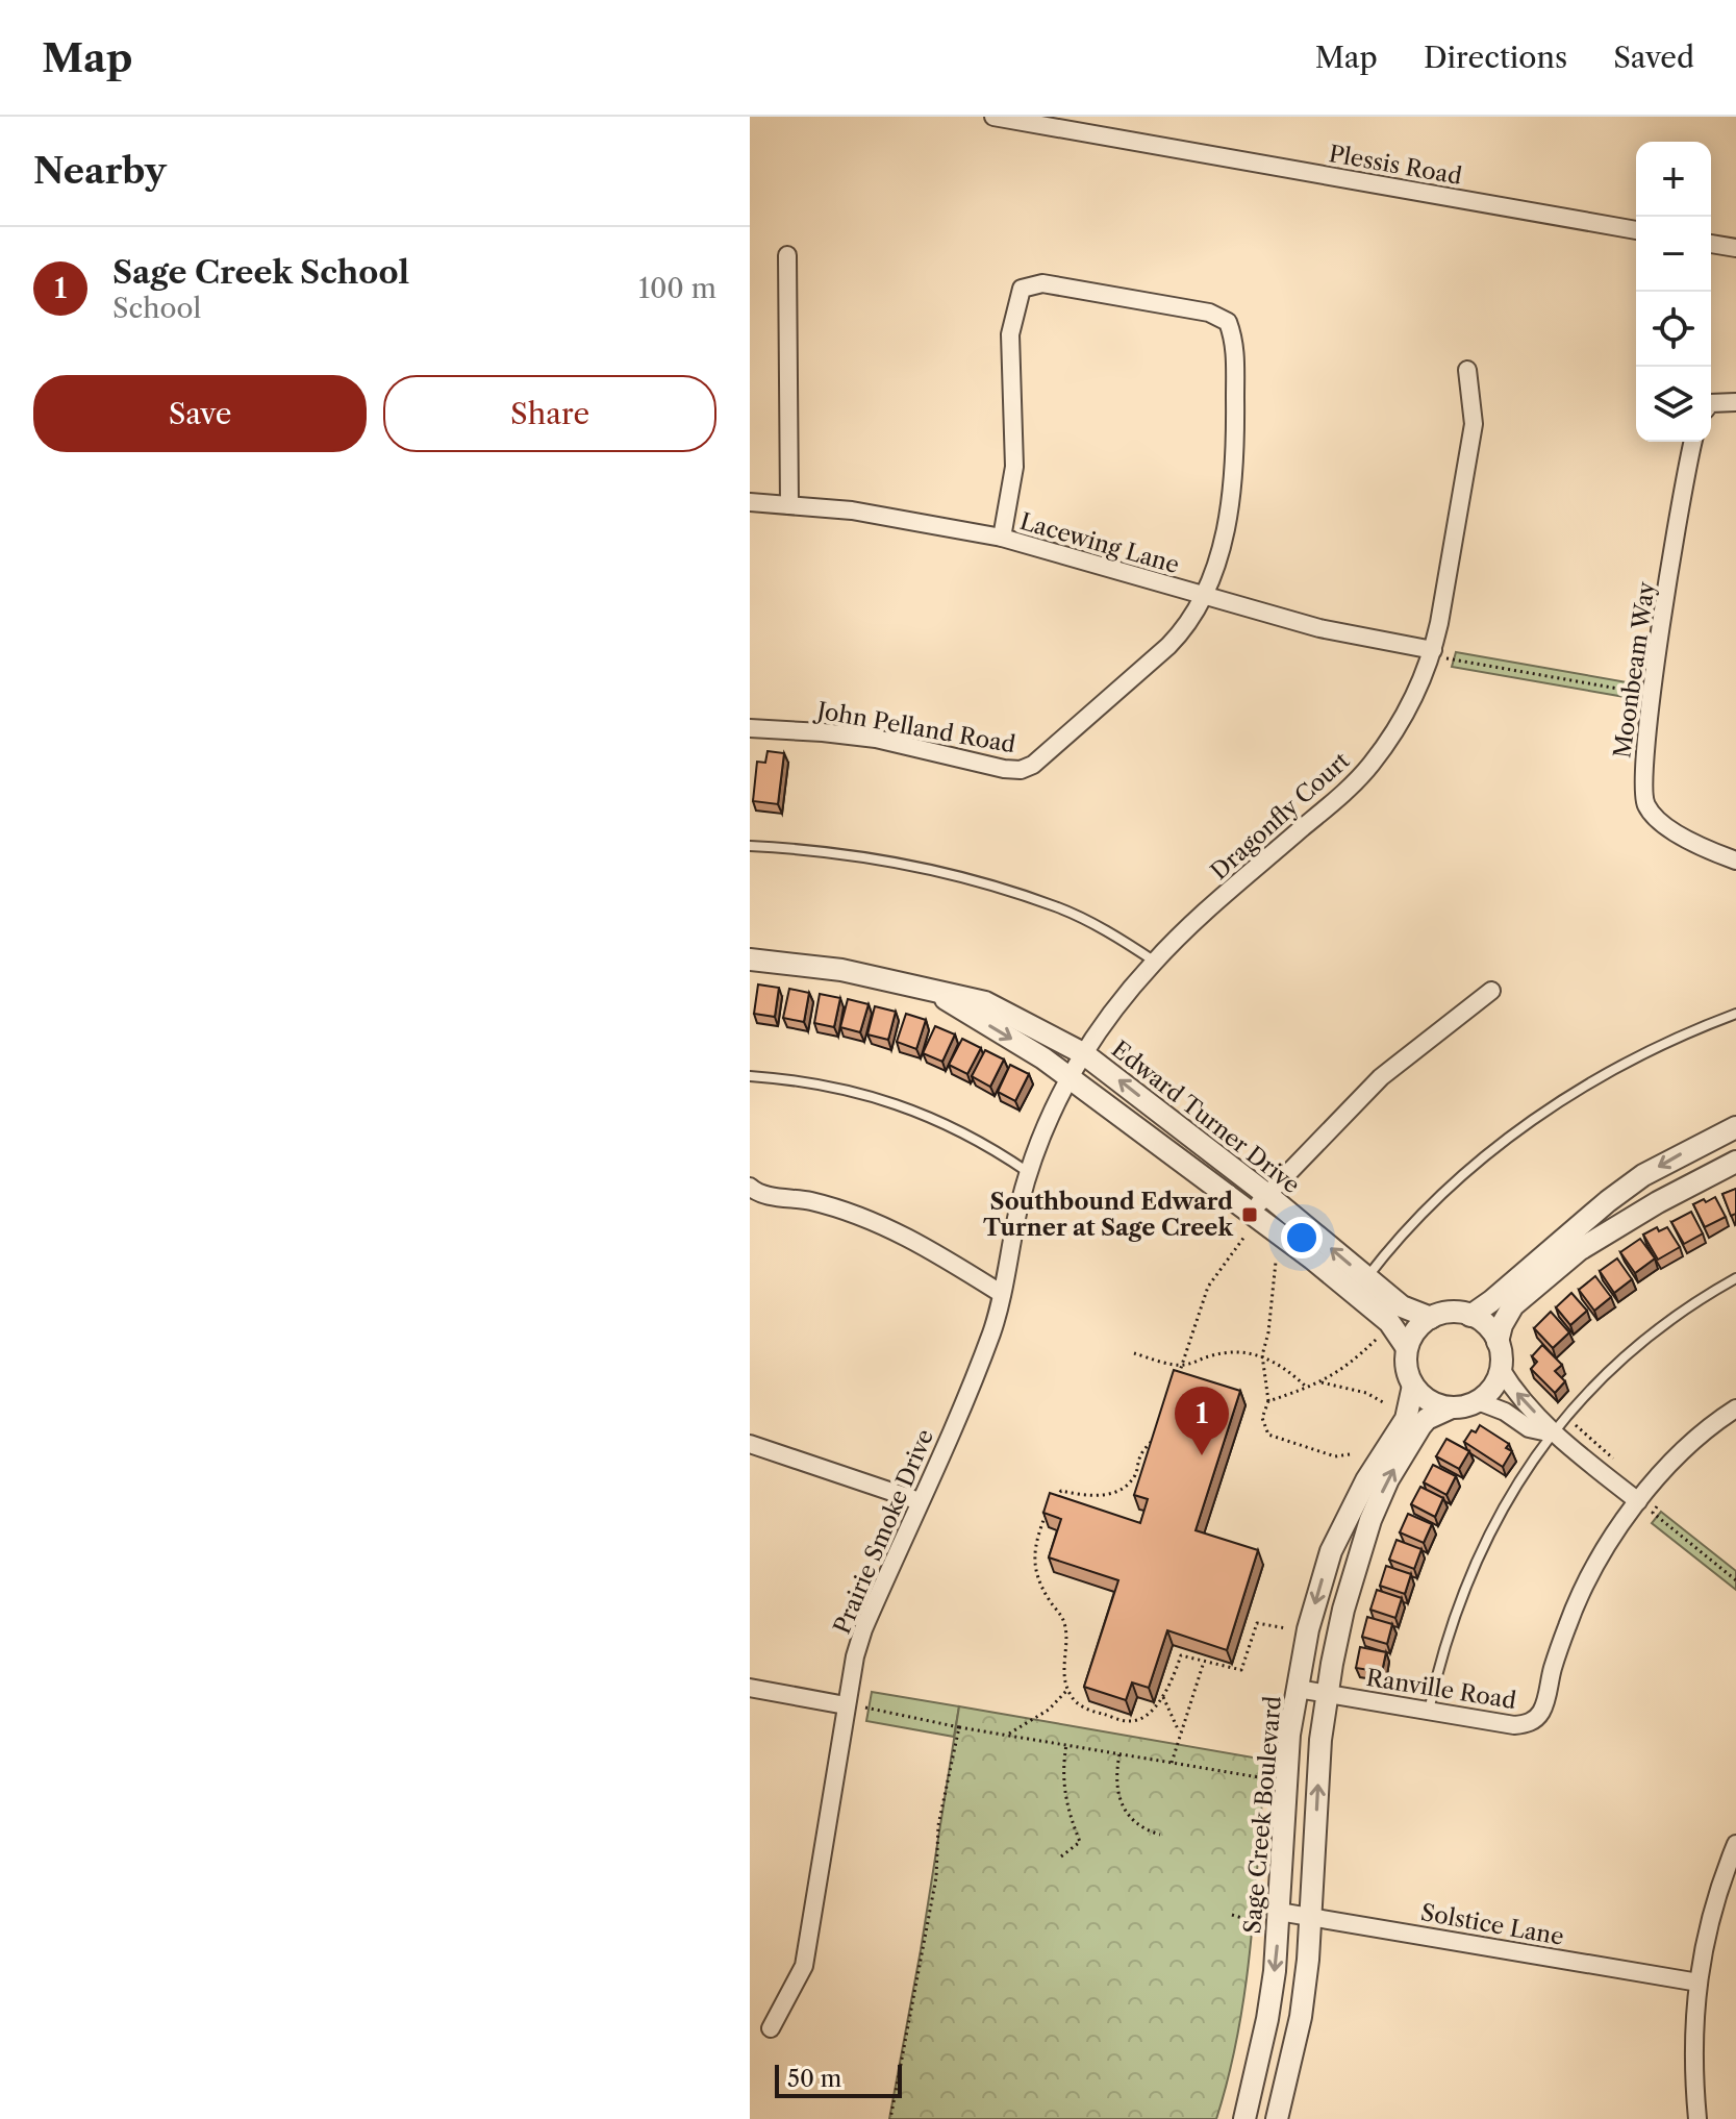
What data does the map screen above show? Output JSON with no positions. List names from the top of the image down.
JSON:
{
  "streets": {
    "street": [
      "Plessis Road",
      "Lacewing Lane",
      "Moonbeam Way",
      "John Pelland Road",
      "Dragonfly Court",
      "Edward Turner Drive",
      "Prairie Smoke Drive",
      "Ranville Road",
      "Sage Creek Boulevard",
      "Solstice Lane"
    ]
  },
  "crossings": [
    ["Lacewing Lane", "John Pelland Road"],
    ["Lacewing Lane", "Dragonfly Court"],
    ["Dragonfly Court", "Edward Turner Drive"],
    ["Dragonfly Court", "Prairie Smoke Drive"],
    ["Edward Turner Drive", "Prairie Smoke Drive"],
    ["Edward Turner Drive", "Sage Creek Boulevard"],
    ["Ranville Road", "Sage Creek Boulevard"],
    ["Sage Creek Boulevard", "Solstice Lane"]
  ],
  "places": {
    "transit": ["Southbound Edward Turner at Sage Creek"]
  },
  "scale_bar": "50 m",
  "page": {
    "header": "Map",
    "nav": ["Map", "Directions", "Saved"],
    "heading": "Nearby",
    "map_buttons": ["+", "−"],
    "list": [
      {
        "mark": "1",
        "name": "Sage Creek School",
        "note": "School",
        "value": "100 m"
      }
    ],
    "buttons": ["Save", "Share"],
    "pins": "1",
    "scale": "50 m"
  }
}
